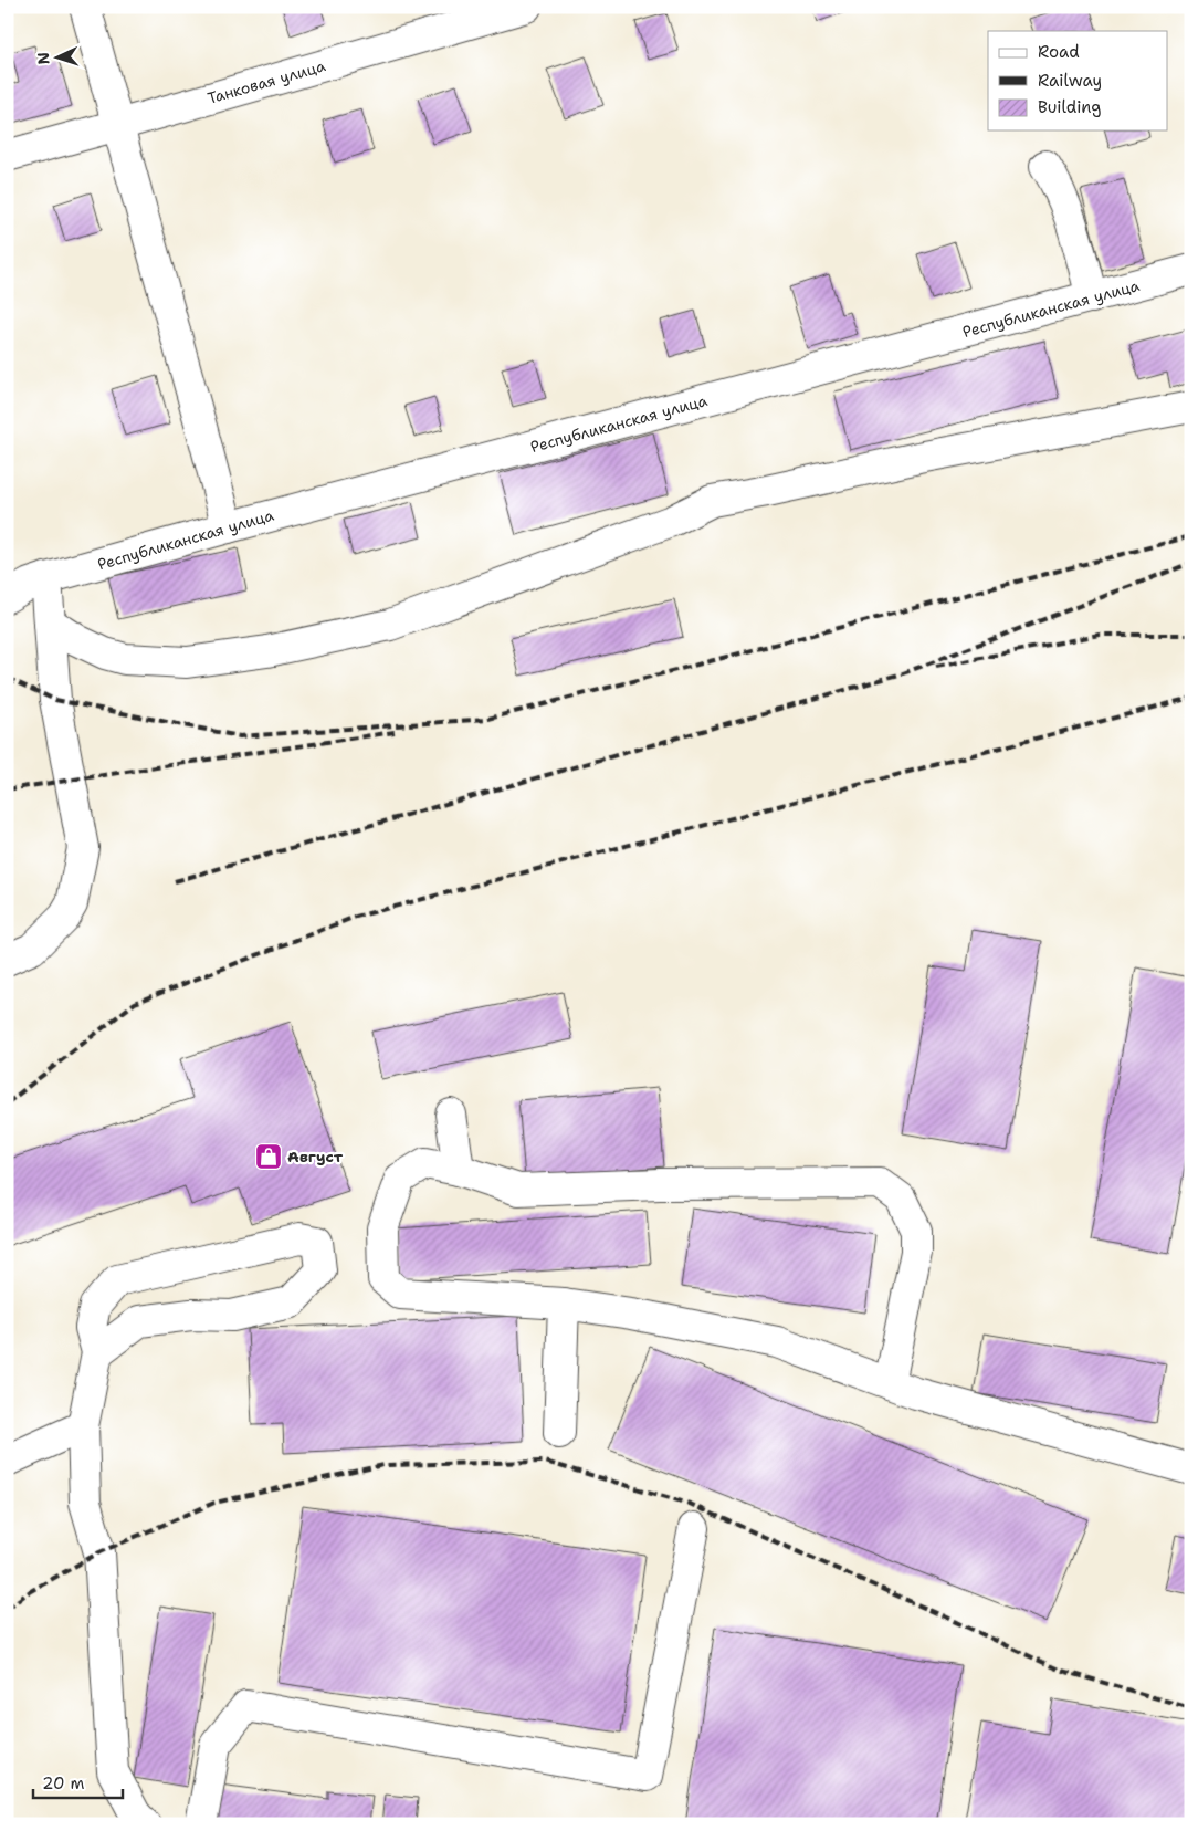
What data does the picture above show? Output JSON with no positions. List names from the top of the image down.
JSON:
{
  "streets": {
    "street": ["Танковая улица", "Республиканская улица"]
  },
  "places": {
    "shop": ["Август"]
  },
  "legend": ["Road", "Railway", "Building"],
  "scale_bar": "20 m",
  "north": "left"
}
